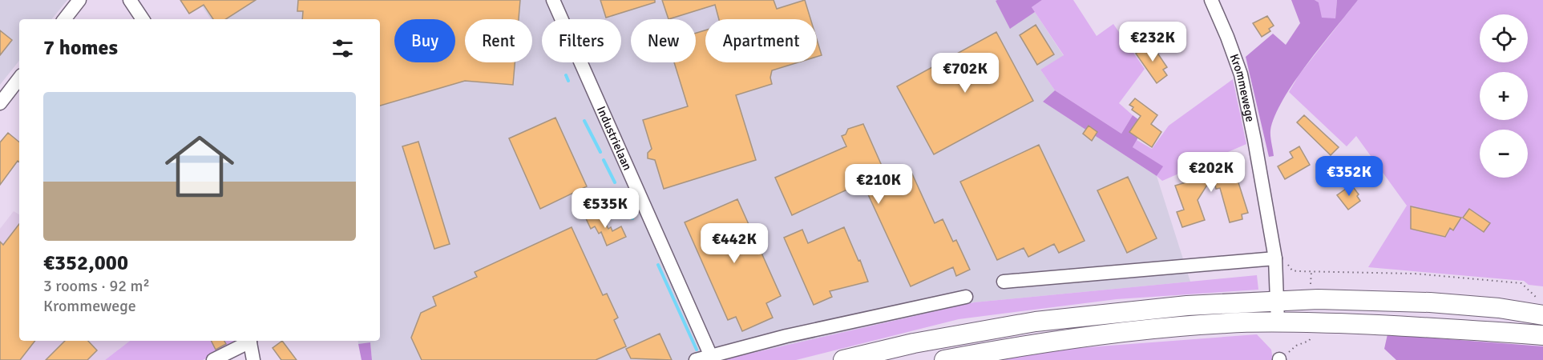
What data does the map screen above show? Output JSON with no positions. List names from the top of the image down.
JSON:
{
  "streets": {
    "street": ["Krommewege", "Industrielaan"]
  },
  "page": {
    "map_buttons": ["+", "−"],
    "chip": [
      "Buy",
      "Rent",
      "Filters",
      "New",
      "Apartment"
    ],
    "heading": "7 homes",
    "price": [
      "€232K",
      "€702K",
      "€202K",
      "€352K",
      "€210K",
      "€535K",
      "€442K"
    ],
    "list": [
      {
        "name": "€352,000",
        "note": "3 rooms · 92 m² · Krommewege"
      }
    ]
  }
}
